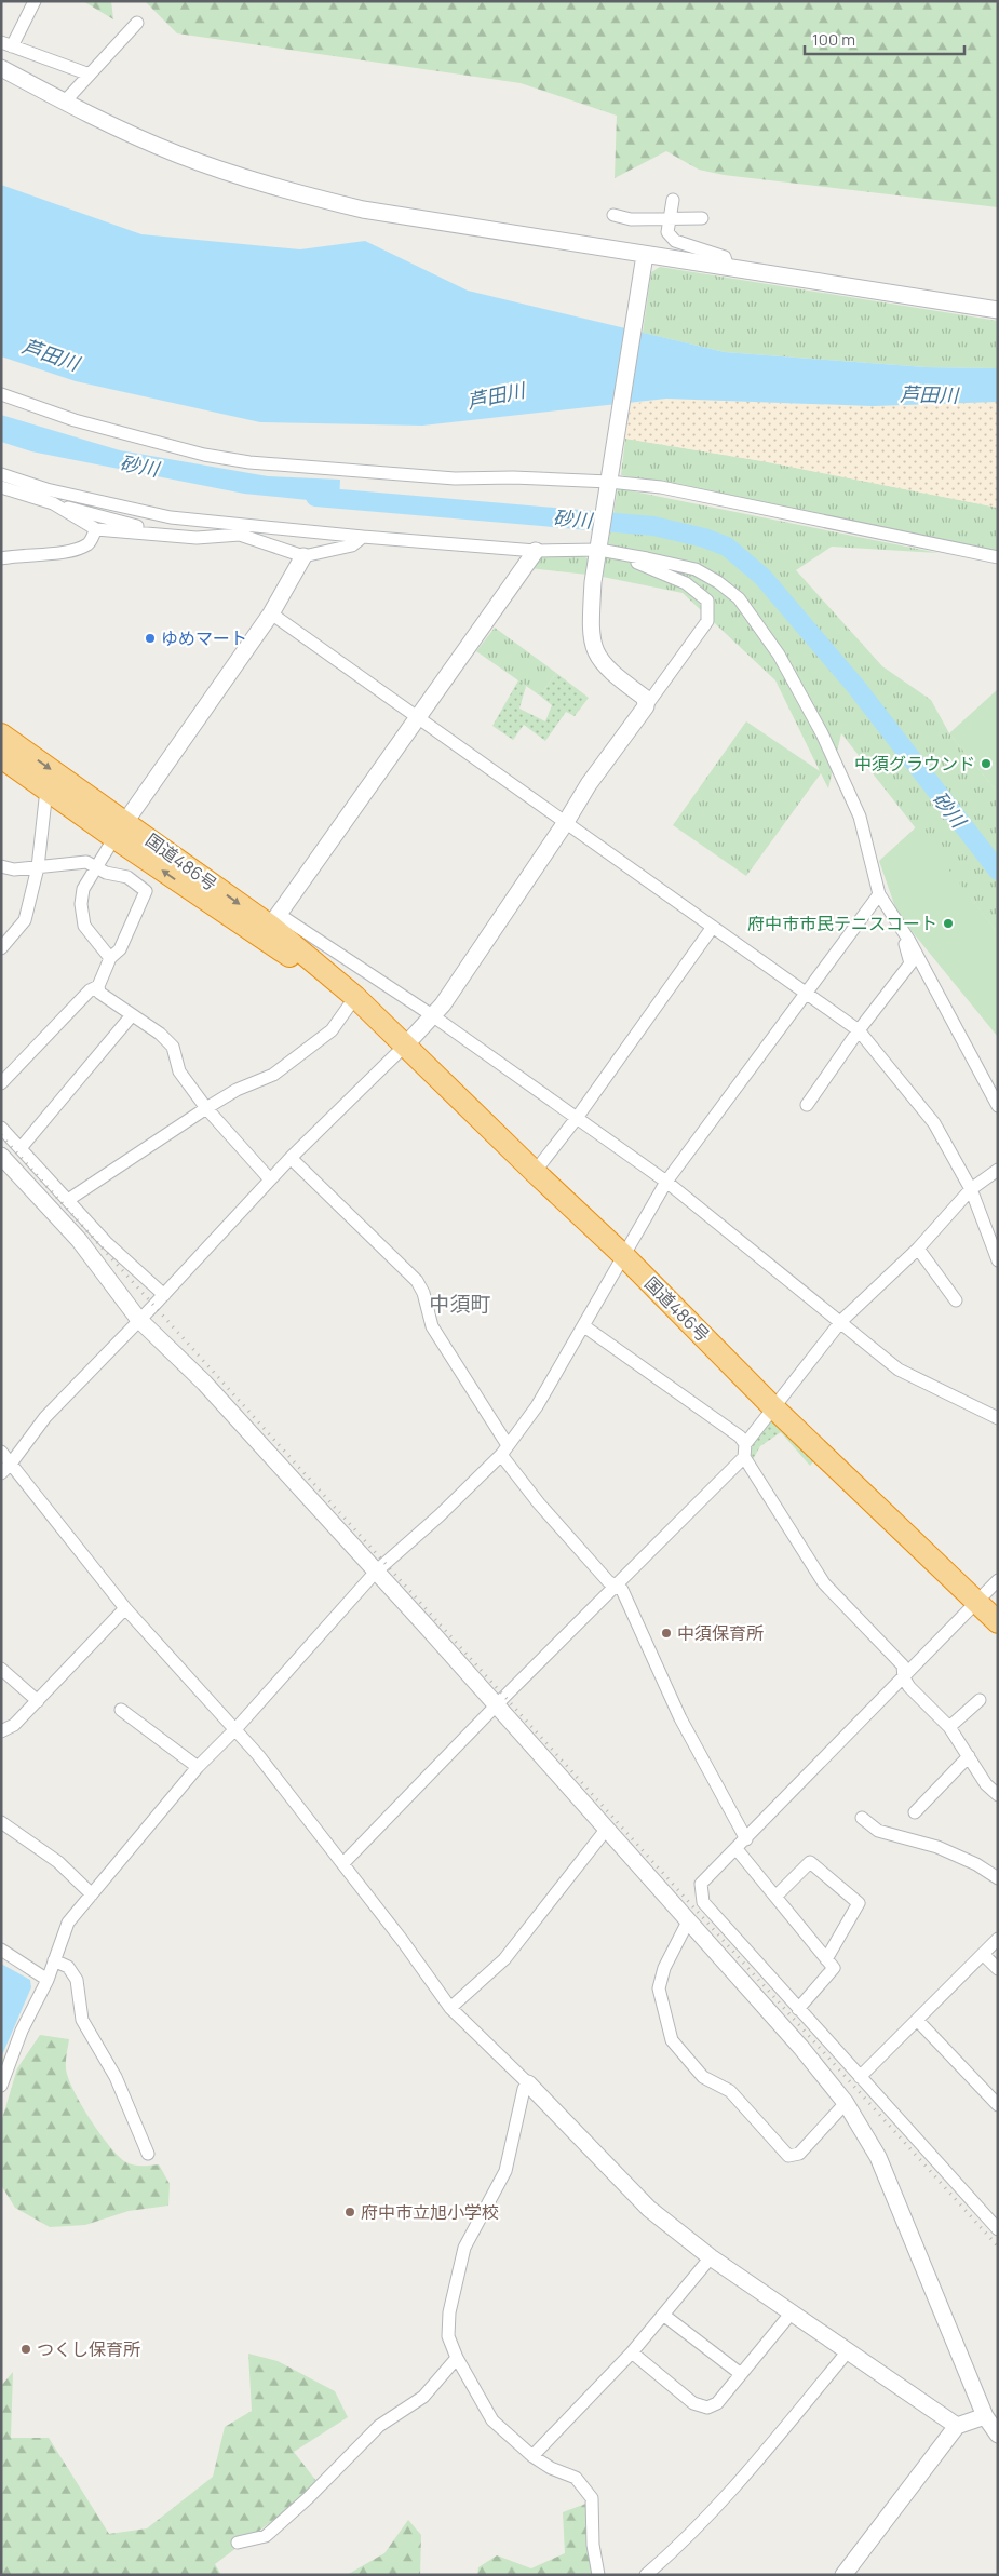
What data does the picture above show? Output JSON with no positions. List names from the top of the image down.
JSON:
{
  "streets": {
    "highway": ["国道486号"]
  },
  "districts": ["中須町"],
  "water": ["芦田川", "砂川"],
  "places": [
    "ゆめマート",
    "中須グラウンド",
    "府中市市民テニスコート",
    "中須保育所",
    "府中市立旭小学校",
    "つくし保育所"
  ],
  "scale_bar": "100 m"
}
